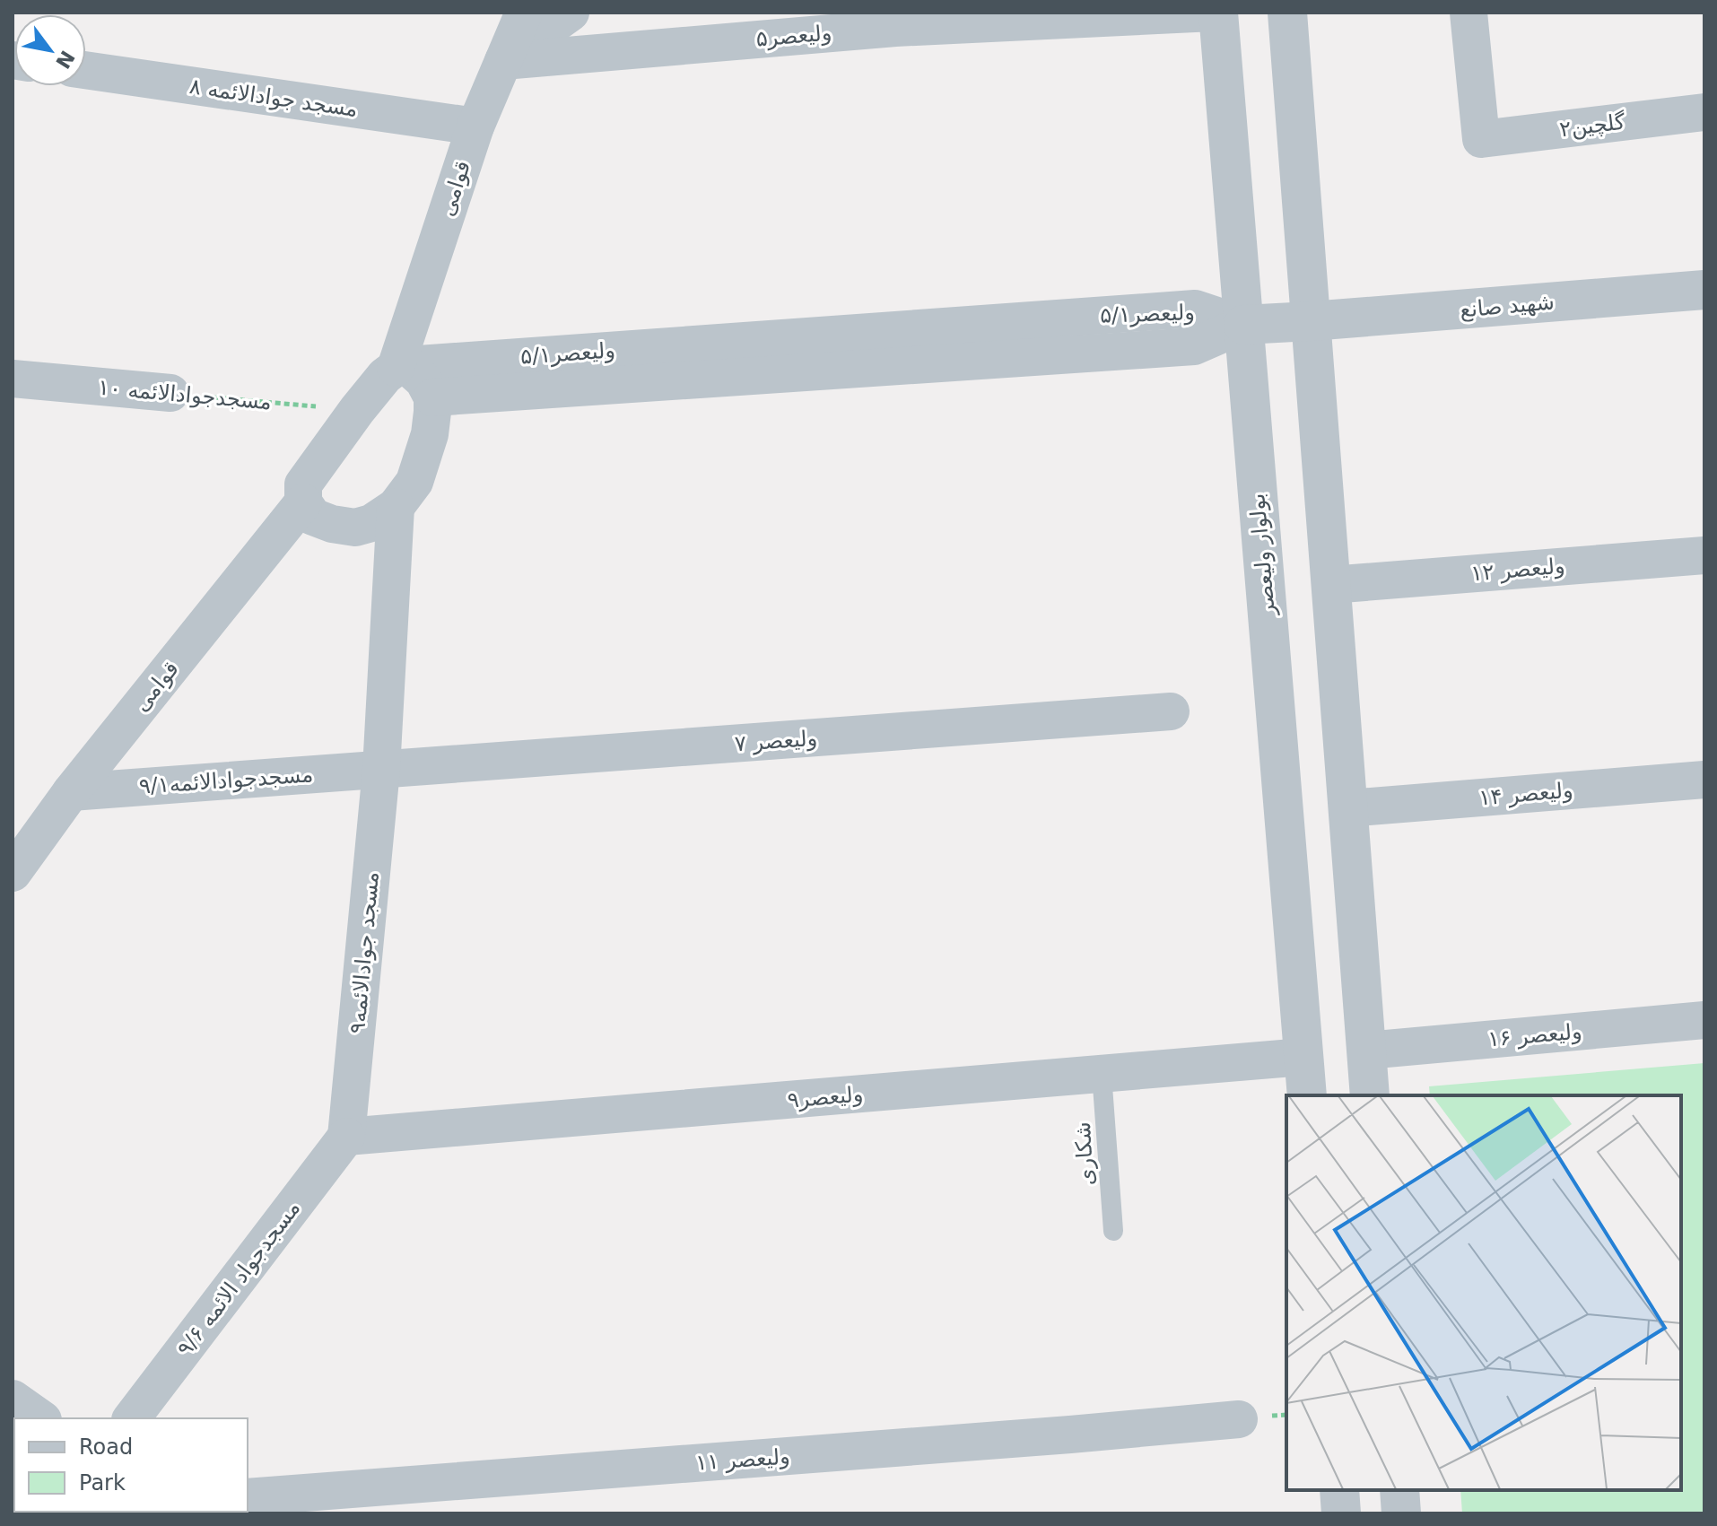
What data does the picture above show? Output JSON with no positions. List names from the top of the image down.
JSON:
{
  "streets": {
    "street": [
      "ولیعصر۵",
      "۸ مسجد جوادالائمه",
      "گلچین۲",
      "قوامی",
      "شهید صانع",
      "ولیعصر۵/۱",
      "مسجدجوادالائمه ۱۰",
      "بولوار ولیعصر",
      "ولیعصر ۱۲",
      "ولیعصر ۷",
      "مسجدجوادالائمه۹/۱",
      "ولیعصر ۱۴",
      "مسجد جوادالائمه۹",
      "ولیعصر ۱۶",
      "ولیعصر۹",
      "مسجدجواد الائمه ۹/۶",
      "ولیعصر ۱۱"
    ],
    "lane": ["شکاری"]
  },
  "crossings": [
    ["ولیعصر۵", "قوامی"],
    ["ولیعصر۵", "بولوار ولیعصر"],
    ["۸ مسجد جوادالائمه", "قوامی"],
    ["قوامی", "ولیعصر۵/۱"],
    ["قوامی", "مسجدجوادالائمه۹/۱"],
    ["شهید صانع", "ولیعصر۵/۱"],
    ["شهید صانع", "بولوار ولیعصر"],
    ["ولیعصر۵/۱", "بولوار ولیعصر"],
    ["بولوار ولیعصر", "ولیعصر۹"],
    ["ولیعصر ۷", "مسجدجوادالائمه۹/۱"],
    ["ولیعصر ۷", "مسجد جوادالائمه۹"],
    ["مسجدجوادالائمه۹/۱", "مسجد جوادالائمه۹"],
    ["مسجد جوادالائمه۹", "ولیعصر۹"],
    ["مسجد جوادالائمه۹", "مسجدجواد الائمه ۹/۶"],
    ["ولیعصر۹", "شکاری"],
    ["ولیعصر۹", "مسجدجواد الائمه ۹/۶"]
  ],
  "legend": ["Road", "Park"],
  "north": "bottom right"
}
